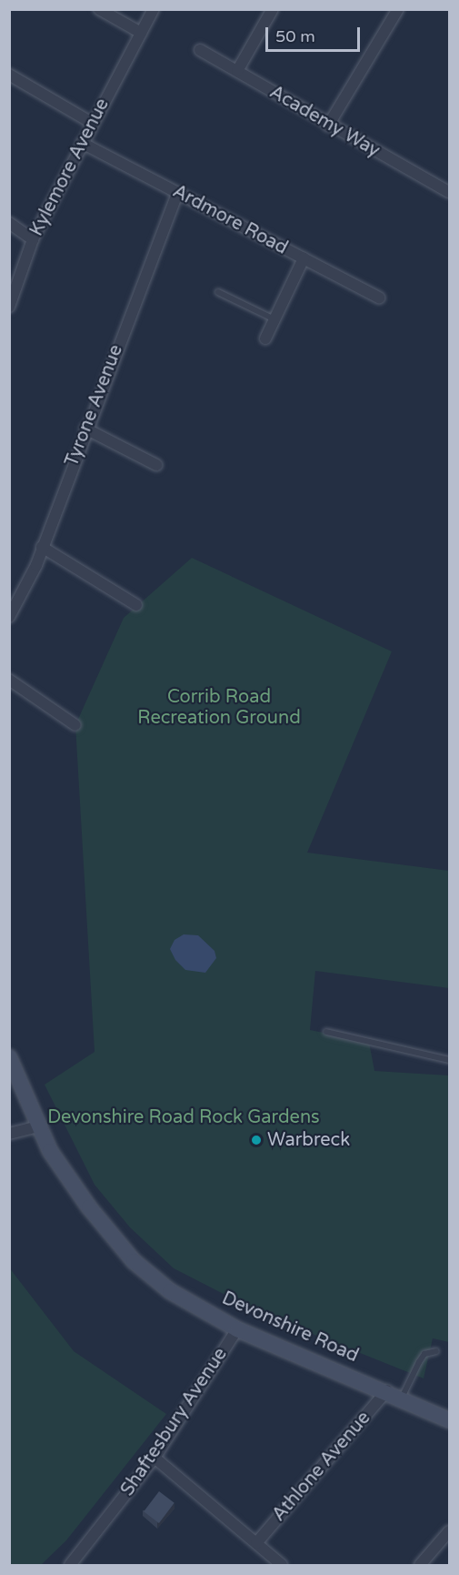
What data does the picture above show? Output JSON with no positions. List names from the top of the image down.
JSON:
{
  "streets": {
    "main road": ["Devonshire Road"],
    "street": [
      "Academy Way",
      "Kylemore Avenue",
      "Ardmore Road",
      "Tyrone Avenue",
      "Shaftesbury Avenue",
      "Athlone Avenue"
    ]
  },
  "crossings": [
    ["Kylemore Avenue", "Ardmore Road"],
    ["Ardmore Road", "Tyrone Avenue"],
    ["Devonshire Road", "Shaftesbury Avenue"],
    ["Devonshire Road", "Athlone Avenue"]
  ],
  "parks": ["Corrib Road Recreation Ground", "Devonshire Road Rock Gardens"],
  "places": ["Warbreck"],
  "scale_bar": "50 m"
}
